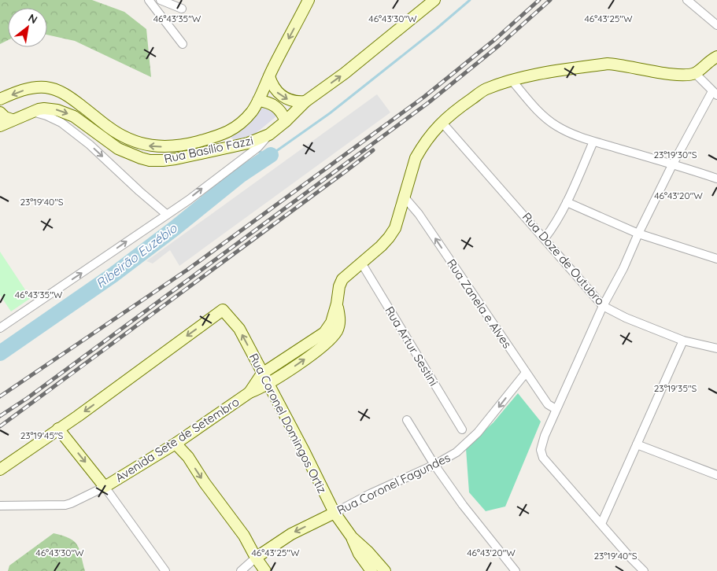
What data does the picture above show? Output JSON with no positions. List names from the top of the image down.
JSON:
{
  "streets": {
    "main road": [
      "Rua Basílio Fazzi",
      "Rua Coronel Domingos Ortiz",
      "Avenida Sete de Setembro",
      "Rua Coronel Fagundes"
    ],
    "street": ["Rua Doze de Outubro", "Rua Zanela e Alves", "Rua Artur Sestini"]
  },
  "crossings": [
    ["Rua Doze de Outubro", "Avenida Sete de Setembro"],
    ["Rua Zanela e Alves", "Avenida Sete de Setembro"],
    ["Rua Zanela e Alves", "Rua Coronel Fagundes"],
    ["Rua Artur Sestini", "Avenida Sete de Setembro"],
    ["Rua Coronel Domingos Ortiz", "Avenida Sete de Setembro"],
    ["Rua Coronel Domingos Ortiz", "Rua Coronel Fagundes"]
  ],
  "one_way": ["Rua Zanela e Alves", "Rua Coronel Fagundes"],
  "water": ["Ribeirão Euzébio"],
  "north": "top right",
  "coordinates": [
    "46°43'35\"W",
    "46°43'30\"W",
    "46°43'25\"W",
    "23°19'30\"S",
    "46°43'20\"W",
    "23°19'40\"S",
    "23°19'35\"S",
    "23°19'45\"S"
  ]
}
